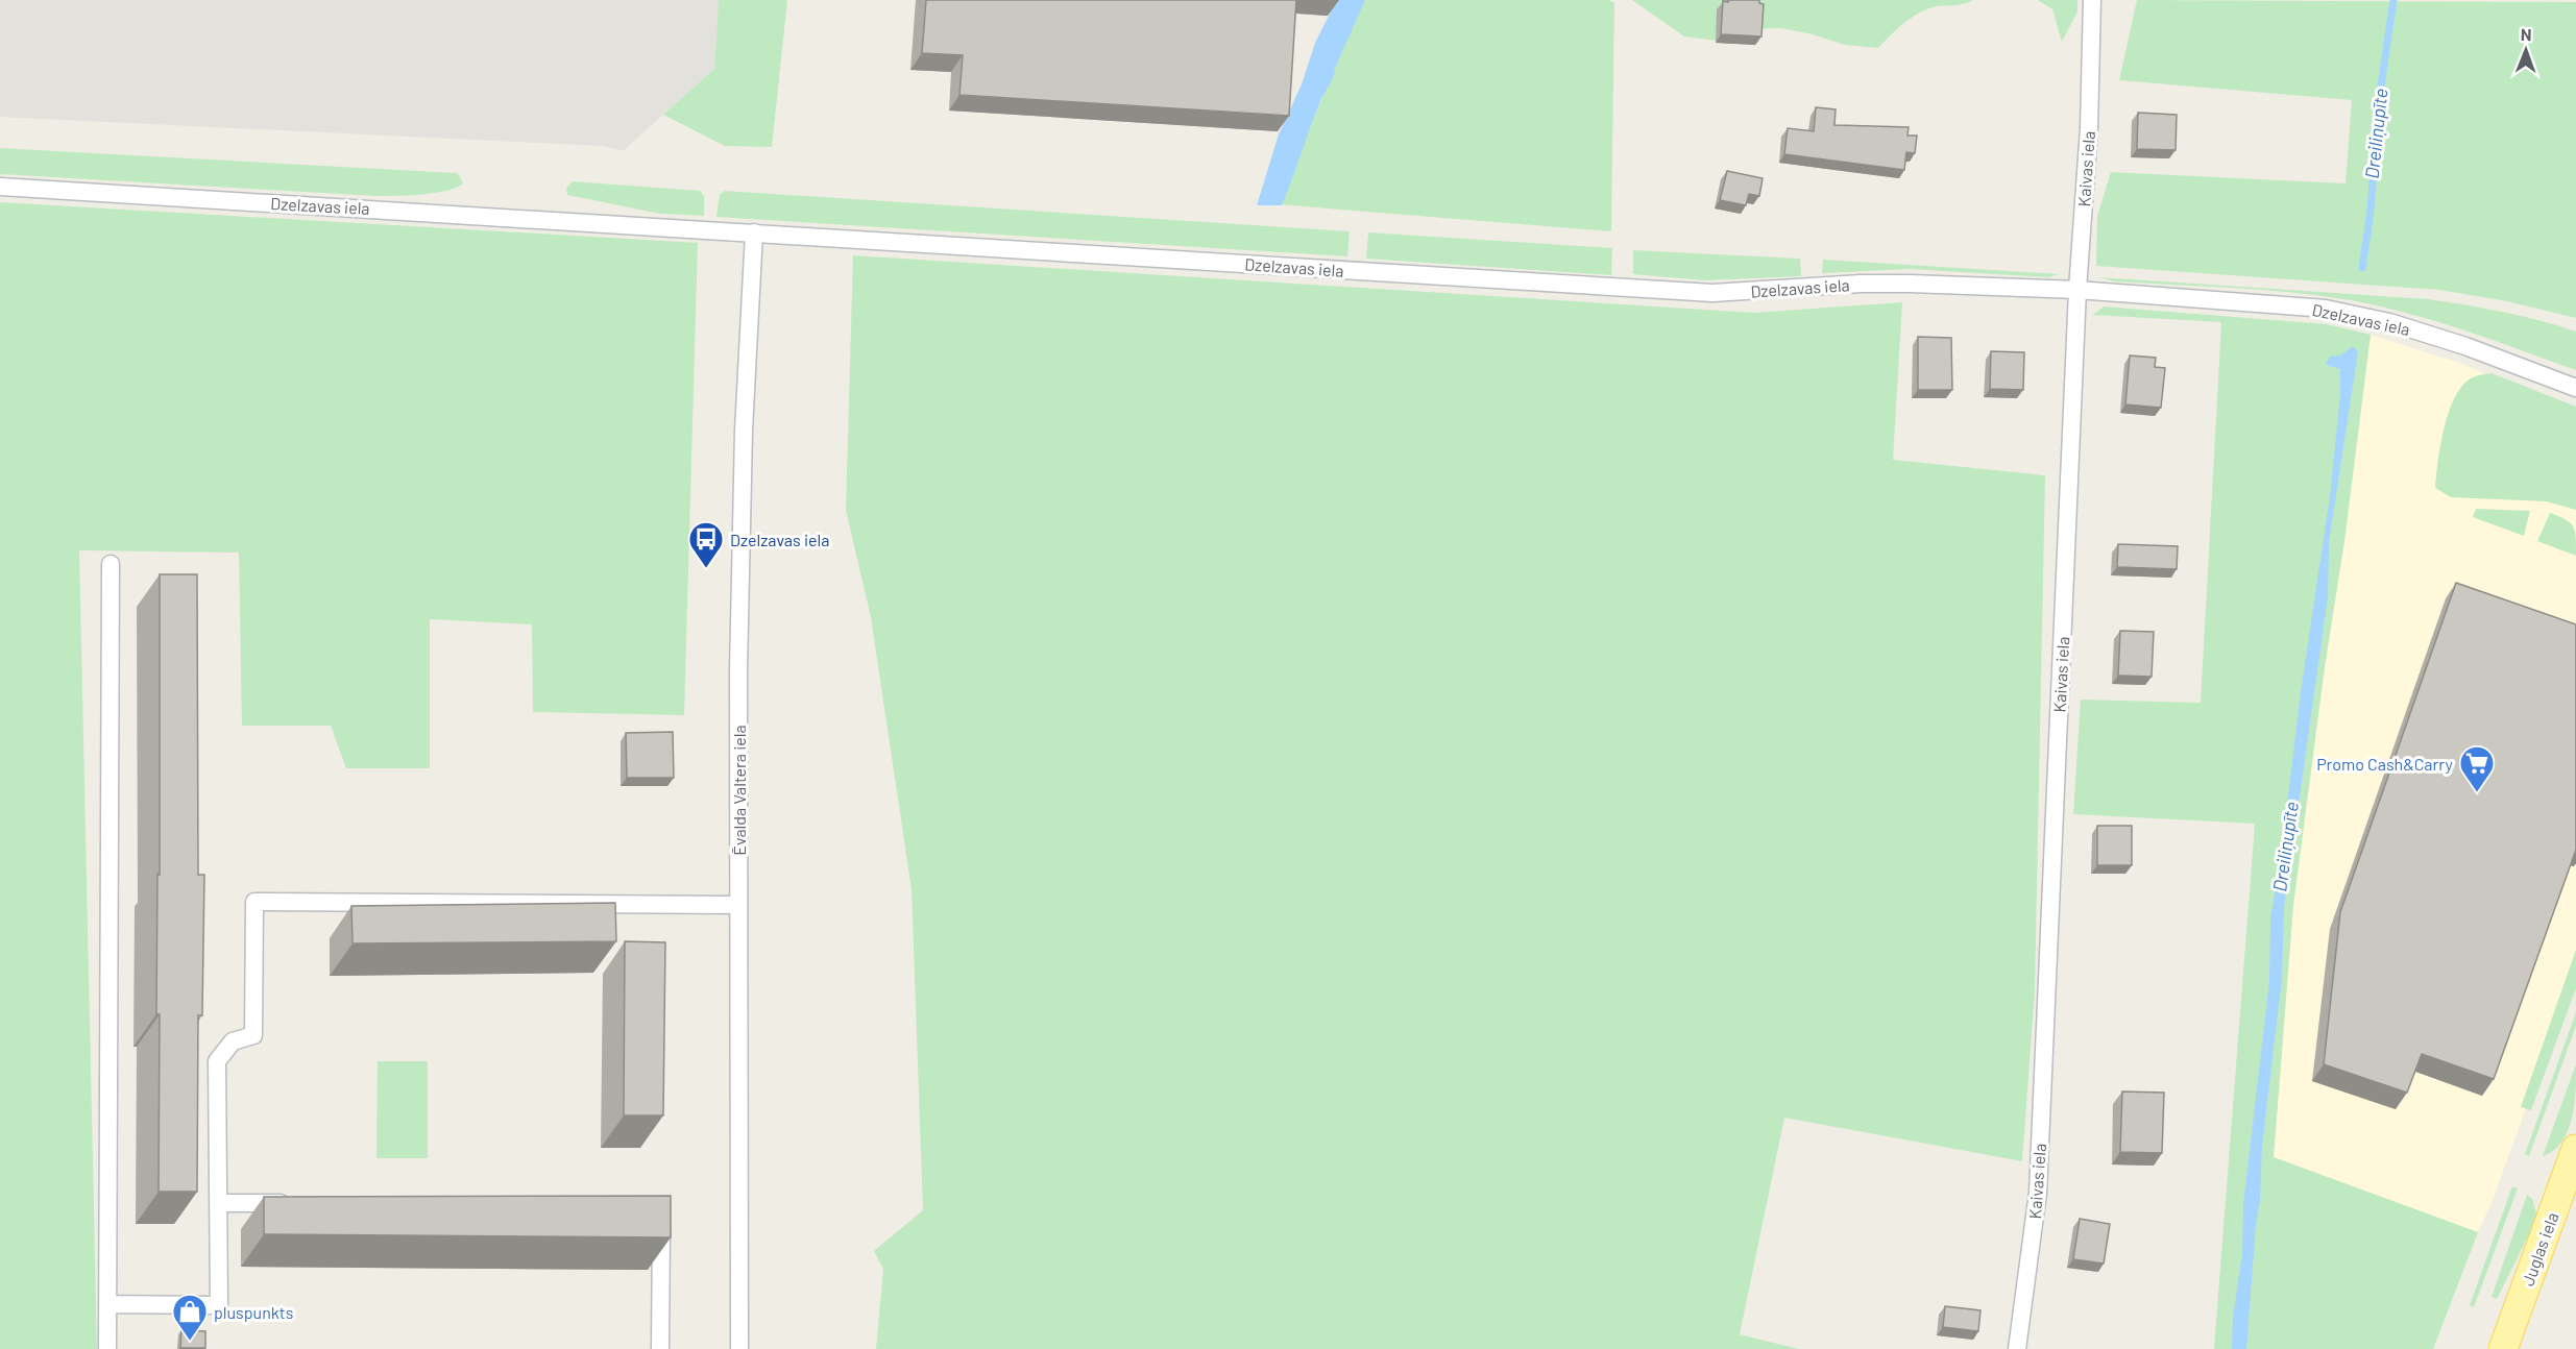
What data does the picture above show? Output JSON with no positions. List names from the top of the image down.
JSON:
{
  "streets": {
    "main road": ["Juglas iela"],
    "street": ["Kaivas iela", "Dzelzavas iela", "Ēvalda Valtera iela"]
  },
  "crossings": [
    ["Kaivas iela", "Dzelzavas iela"],
    ["Dzelzavas iela", "Ēvalda Valtera iela"]
  ],
  "water": ["Dreiliņupīte"],
  "places": {
    "bus stop": ["Dzelzavas iela"],
    "supermarket": ["Promo Cash&Carry"],
    "shop": ["pluspunkts"]
  },
  "north": "top"
}
